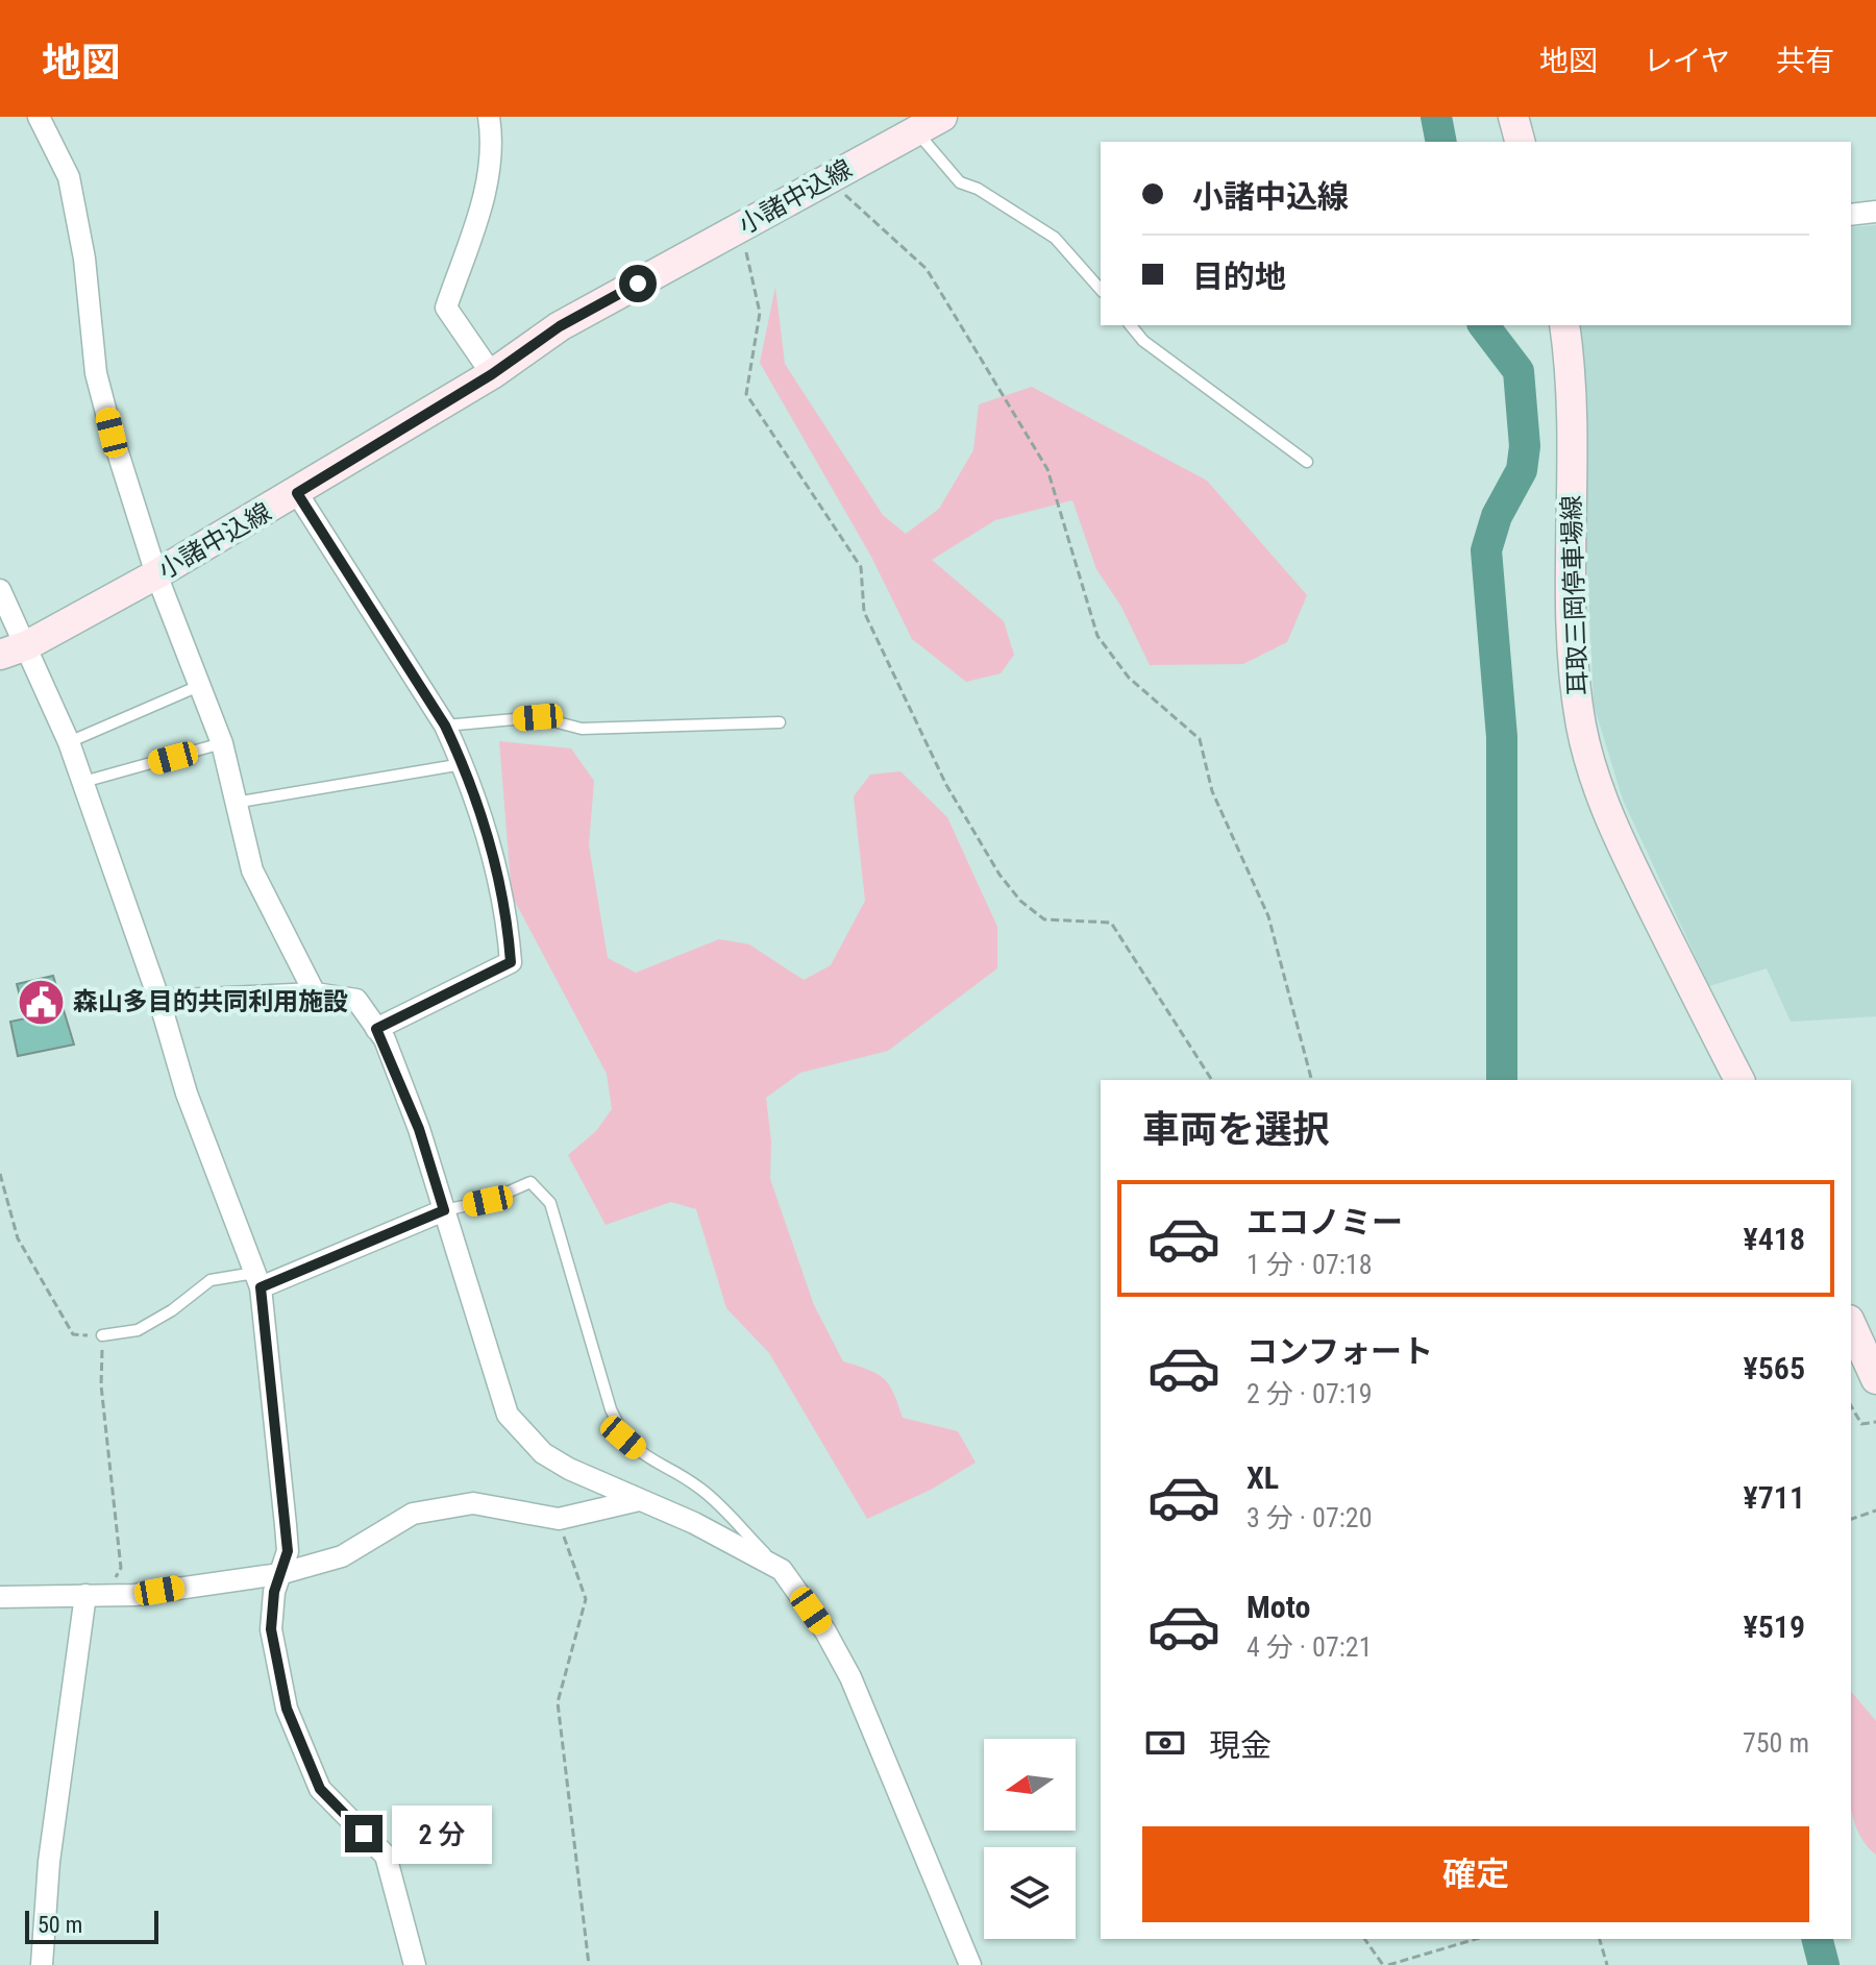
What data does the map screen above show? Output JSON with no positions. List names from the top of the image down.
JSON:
{
  "streets": {
    "main road": ["小諸中込線", "耳取三岡停車場線"]
  },
  "places": {
    "public building": ["森山多目的共同利用施設"]
  },
  "scale_bar": "50 m",
  "north": "left",
  "page": {
    "header": "地図",
    "nav": ["地図", "レイヤ", "共有"],
    "banner": ["小諸中込線", "目的地"],
    "heading": "車両を選択",
    "list": [
      {
        "name": "エコノミー",
        "note": "1 分 · 07:18",
        "value": "¥418"
      },
      {
        "name": "コンフォート",
        "note": "2 分 · 07:19",
        "value": "¥565"
      },
      {
        "name": "XL",
        "note": "3 分 · 07:20",
        "value": "¥711"
      },
      {
        "name": "Moto",
        "note": "4 分 · 07:21",
        "value": "¥519"
      }
    ],
    "pay": ["現金", "750 m"],
    "bubble": "2 分",
    "buttons": "確定",
    "scale": "50 m"
  }
}
